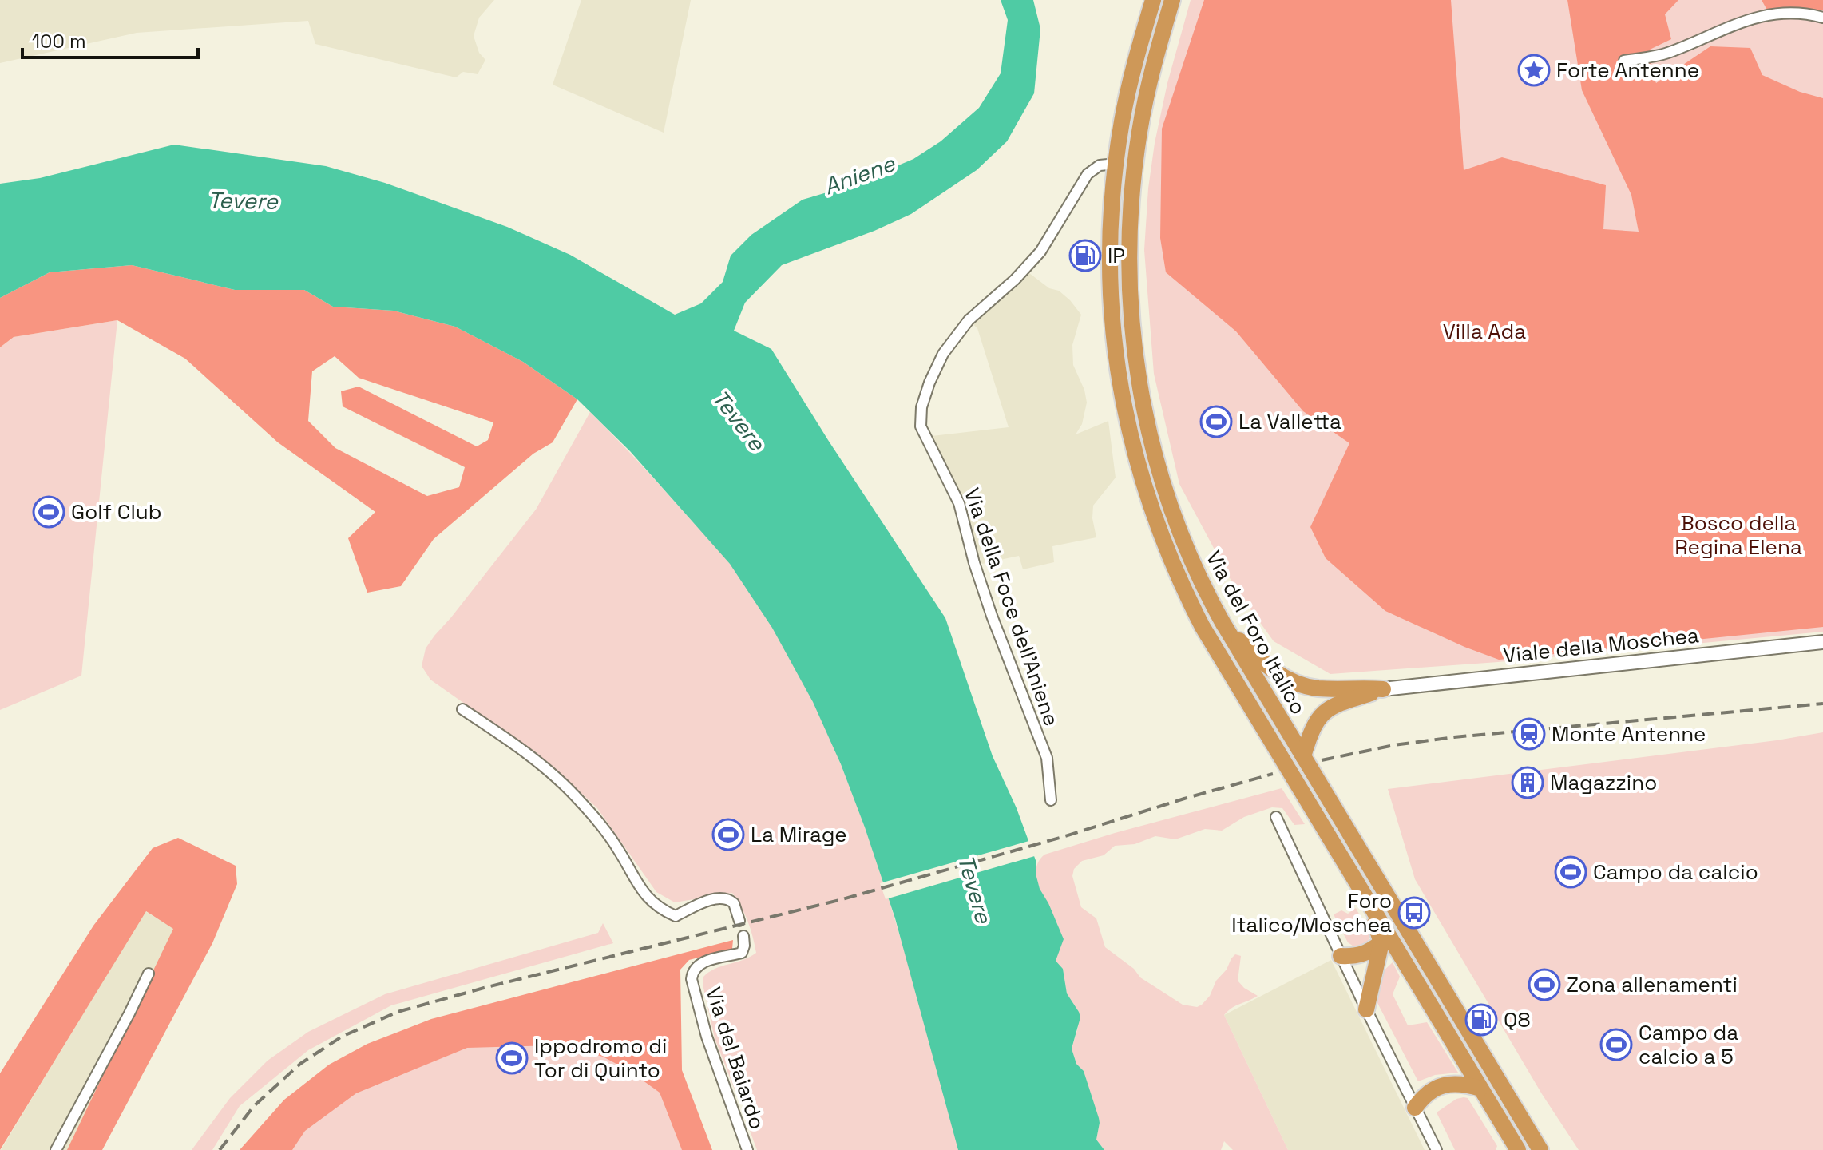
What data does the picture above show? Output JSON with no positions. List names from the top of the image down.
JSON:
{
  "streets": {
    "highway": ["Via del Foro Italico"],
    "street": ["Via della Foce dell'Aniene", "Viale della Moschea", "Via del Baiardo"]
  },
  "crossings": [
    ["Via della Foce dell'Aniene", "Via del Foro Italico"]
  ],
  "water": ["Aniene", "Tevere"],
  "parks": ["Villa Ada", "Bosco della Regina Elena"],
  "places": {
    "place": ["Forte Antenne"],
    "fuel station": ["IP", "Q8"],
    "sports": [
      "La Valletta",
      "Golf Club",
      "La Mirage",
      "Campo da calcio",
      "Zona allenamenti",
      "Campo da calcio a 5",
      "Ippodromo di Tor di Quinto"
    ],
    "station": ["Monte Antenne"],
    "building": ["Magazzino"],
    "bus stop": ["Foro Italico/Moschea"]
  },
  "scale_bar": "100 m"
}
